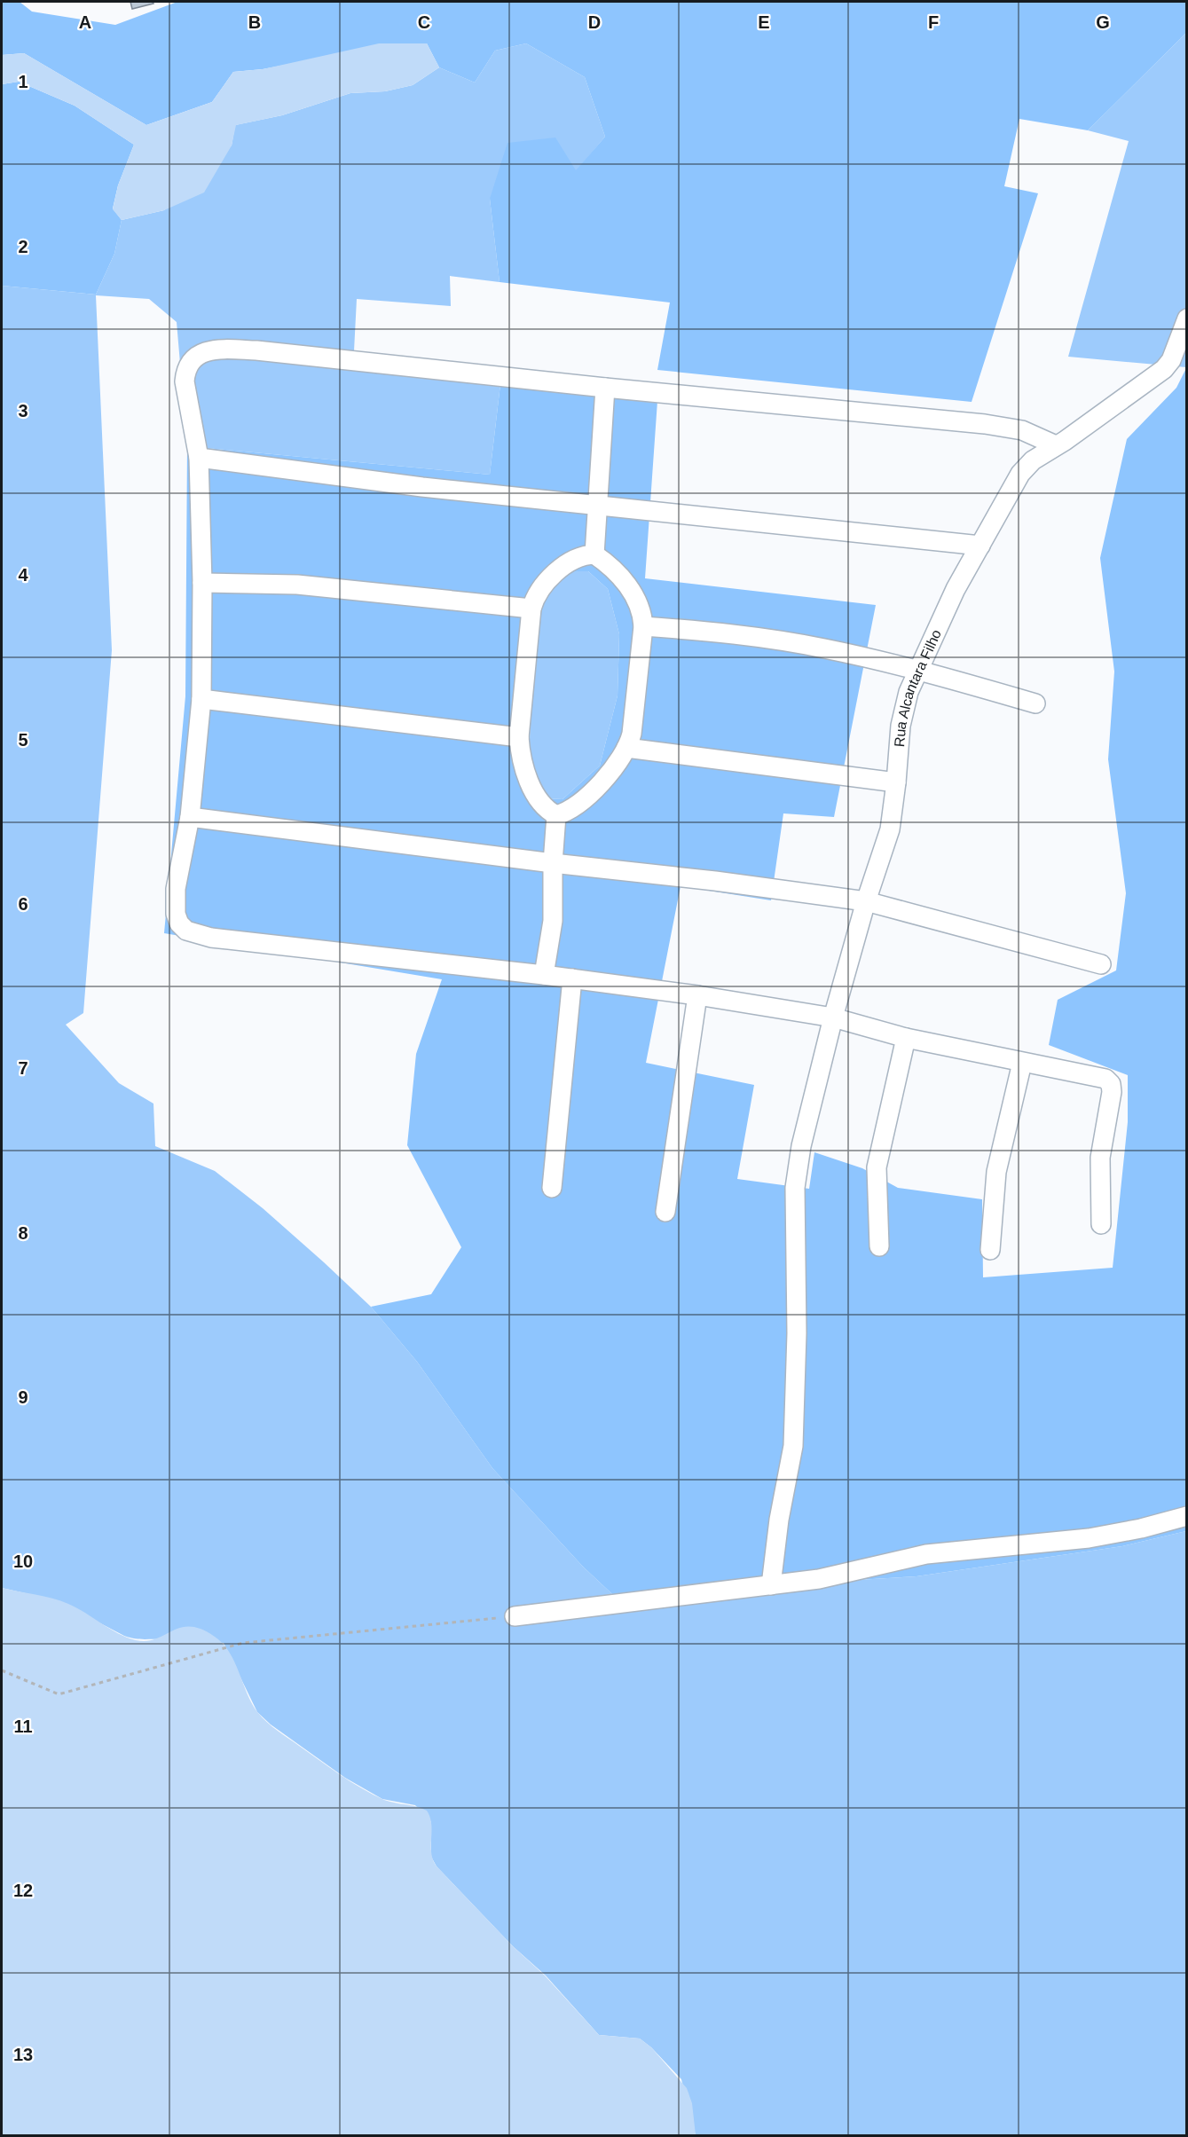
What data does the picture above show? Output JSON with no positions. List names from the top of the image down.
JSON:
{
  "streets": {
    "street": ["Rua Alcantara Filho"]
  },
  "grid": {
    "columns": [
      "A",
      "B",
      "C",
      "D",
      "E",
      "F",
      "G"
    ],
    "rows": [
      "1",
      "2",
      "3",
      "4",
      "5",
      "6",
      "7",
      "8",
      "9",
      "10",
      "11",
      "12",
      "13"
    ]
  }
}
